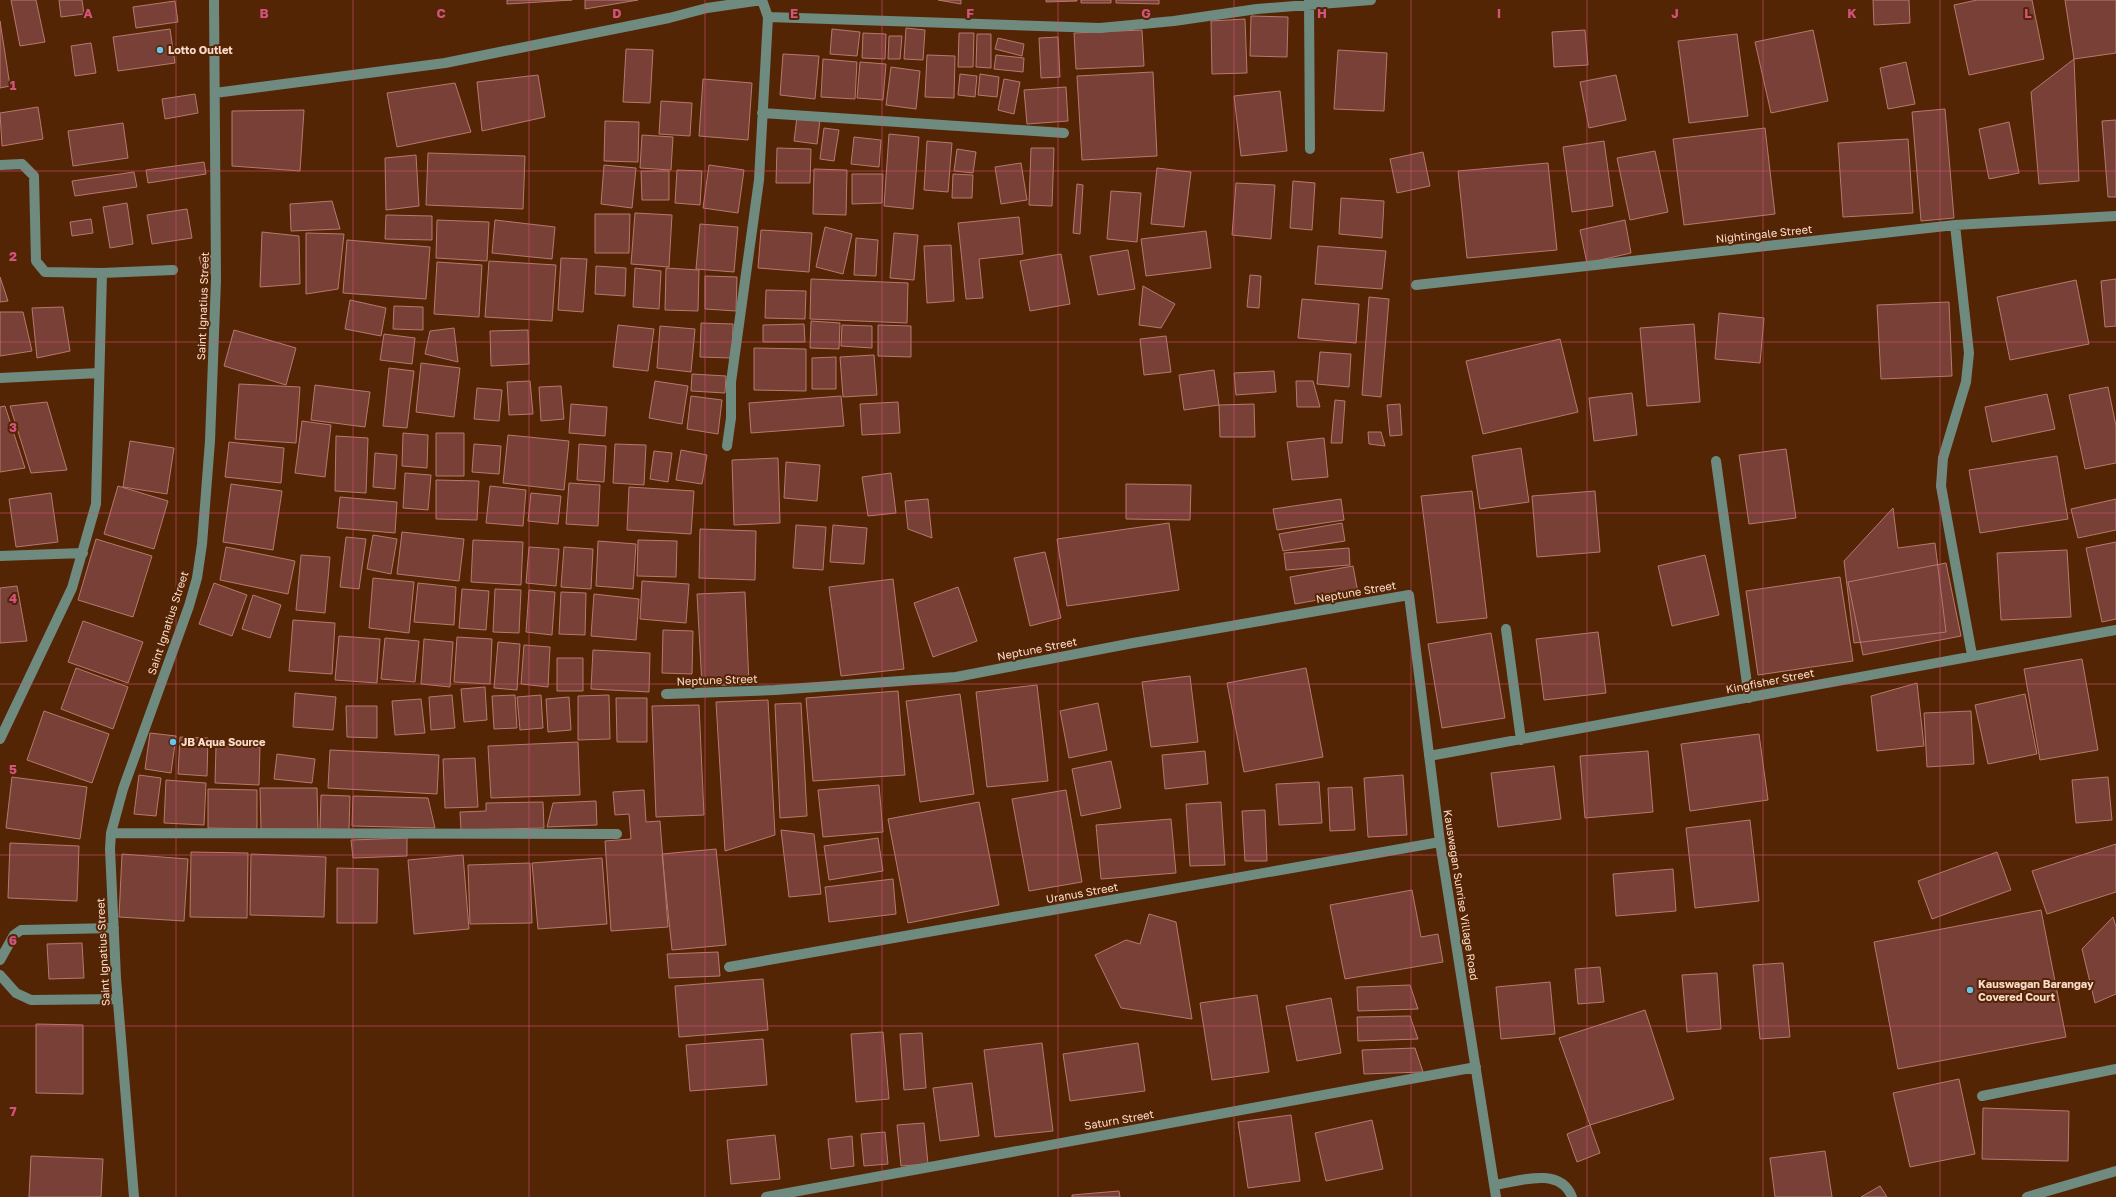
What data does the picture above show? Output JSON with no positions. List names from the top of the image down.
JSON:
{
  "streets": {
    "street": [
      "Nightingale Street",
      "Saint Ignatius Street",
      "Neptune Street",
      "Kingfisher Street",
      "Uranus Street",
      "Kauswagan Sunrise Village Road",
      "Saturn Street"
    ]
  },
  "crossings": [
    ["Neptune Street", "Kauswagan Sunrise Village Road"],
    ["Kingfisher Street", "Kauswagan Sunrise Village Road"],
    ["Uranus Street", "Kauswagan Sunrise Village Road"],
    ["Kauswagan Sunrise Village Road", "Saturn Street"]
  ],
  "places": ["Lotto Outlet", "JB Aqua Source", "Kauswagan Barangay Covered Court"],
  "grid": {
    "columns": [
      "A",
      "B",
      "C",
      "D",
      "E",
      "F",
      "G",
      "H",
      "I",
      "J",
      "K",
      "L"
    ],
    "rows": [
      "1",
      "2",
      "3",
      "4",
      "5",
      "6",
      "7"
    ]
  }
}
